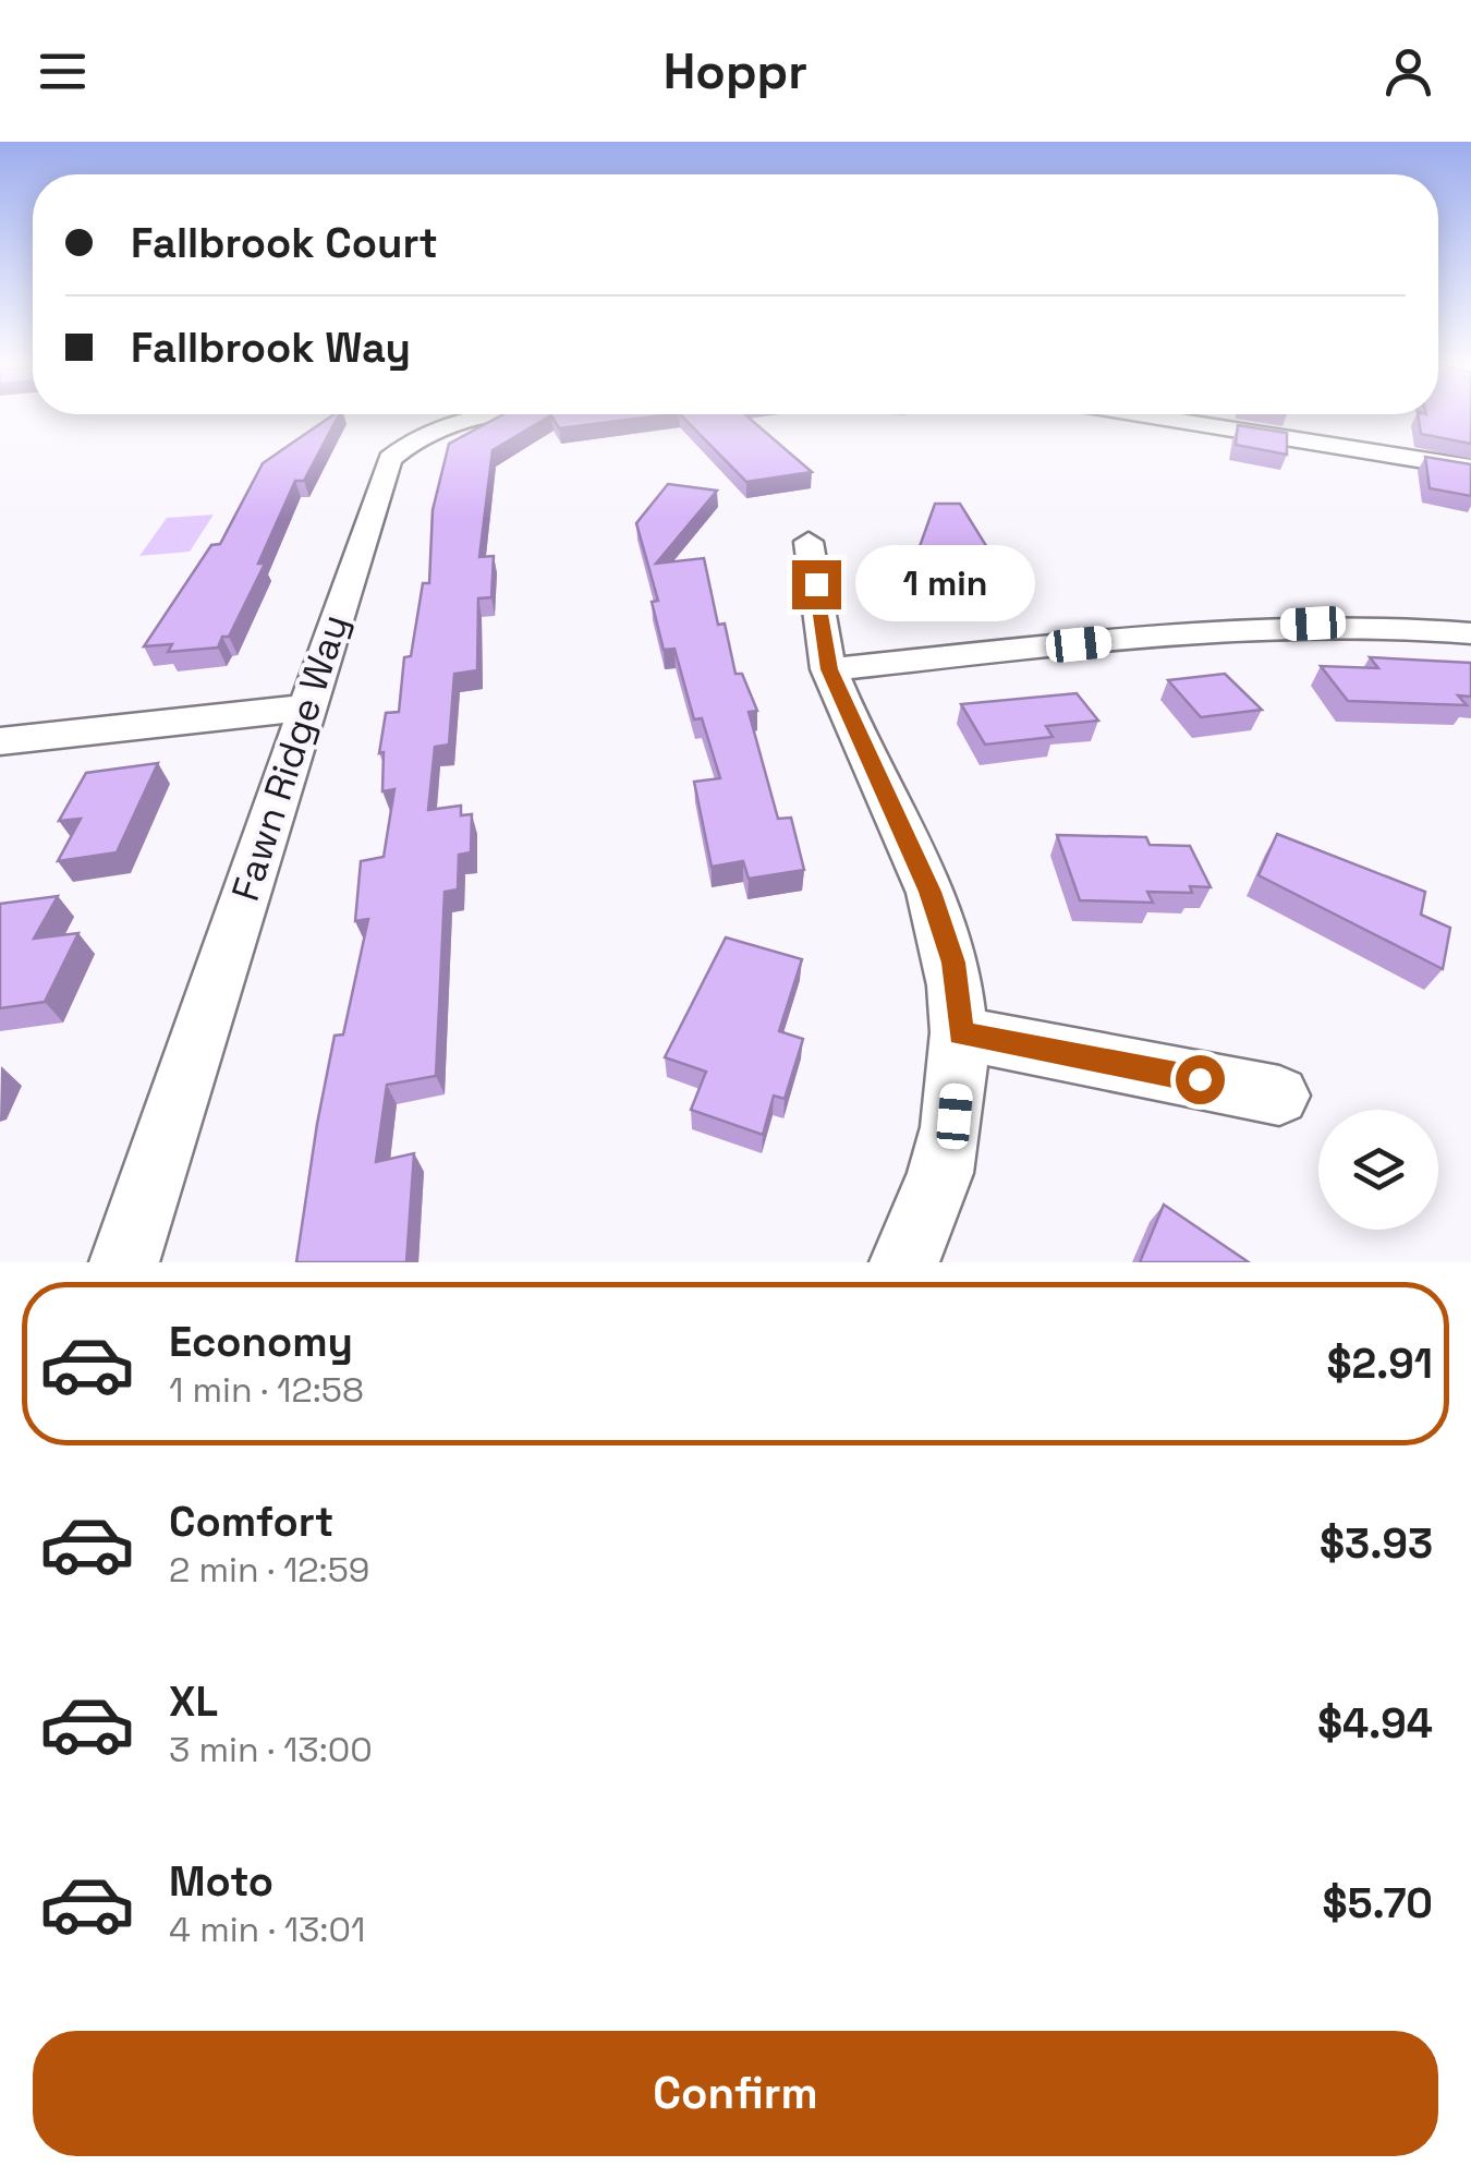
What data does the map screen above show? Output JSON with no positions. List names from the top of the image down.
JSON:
{
  "streets": {
    "street": ["Fawn Ridge Way"]
  },
  "page": {
    "header": "Hoppr",
    "banner": ["Fallbrook Court", "Fallbrook Way"],
    "bubble": "1 min",
    "list": [
      {
        "name": "Economy",
        "note": "1 min · 12:58",
        "value": "$2.91"
      },
      {
        "name": "Comfort",
        "note": "2 min · 12:59",
        "value": "$3.93"
      },
      {
        "name": "XL",
        "note": "3 min · 13:00",
        "value": "$4.94"
      },
      {
        "name": "Moto",
        "note": "4 min · 13:01",
        "value": "$5.70"
      }
    ],
    "buttons": "Confirm"
  }
}
